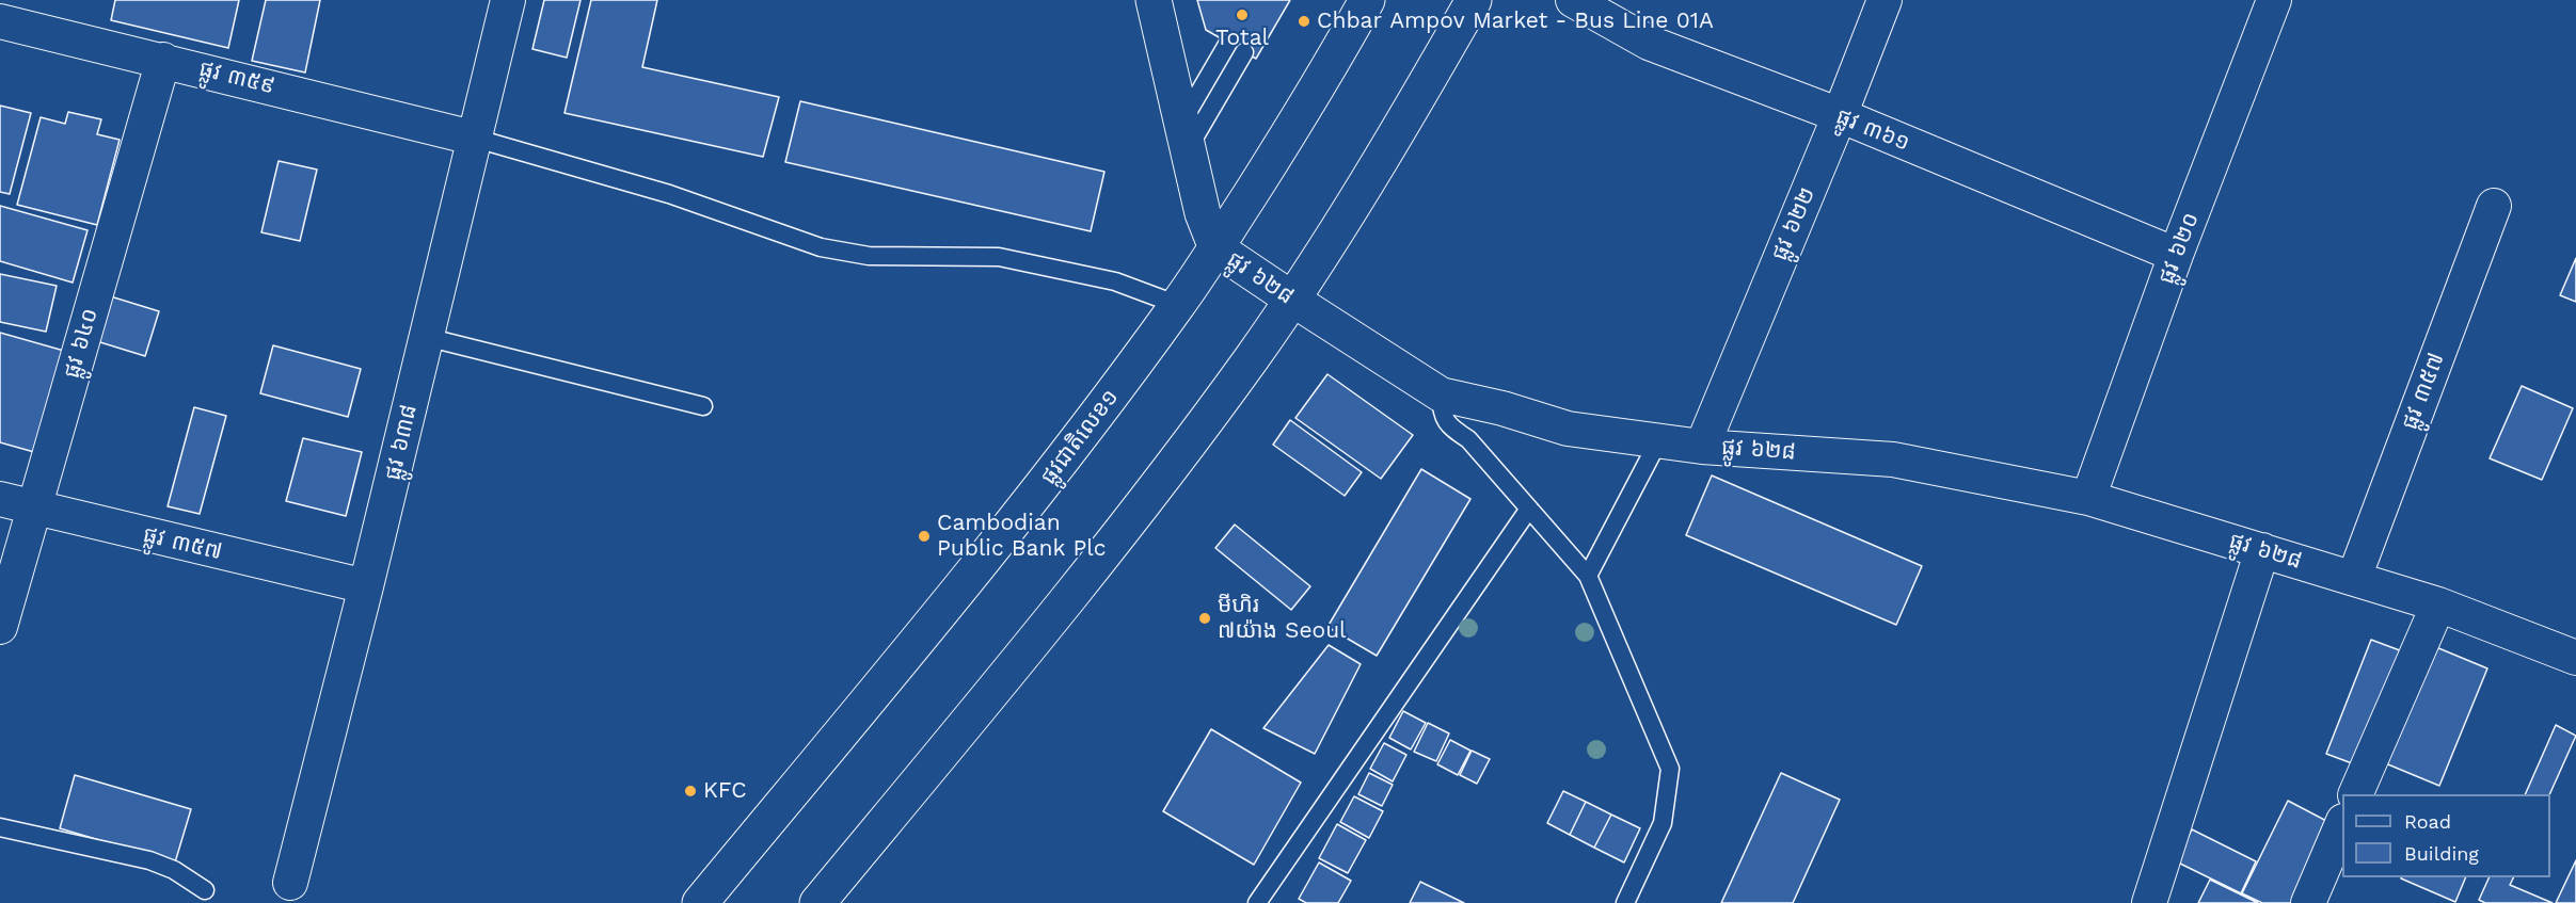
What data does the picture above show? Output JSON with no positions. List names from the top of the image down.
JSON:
{
  "streets": {
    "main road": ["ផ្លូវ ៦២៨", "ផ្លូវជាតិលេខ១"],
    "street": [
      "ផ្លូវ ៣៥៩",
      "ផ្លូវ ៣៦១",
      "ផ្លូវ ៦២២",
      "ផ្លូវ ៦២០",
      "ផ្លូវ ៦៤០",
      "ផ្លូវ ៣៥៧",
      "ផ្លូវ ៦៣៨"
    ]
  },
  "crossings": [
    ["ផ្លូវ ៣៥៩", "ផ្លូវ ៦៤០"],
    ["ផ្លូវ ៣៥៩", "ផ្លូវ ៦៣៨"],
    ["ផ្លូវ ៣៦១", "ផ្លូវ ៦២២"],
    ["ផ្លូវ ៣៦១", "ផ្លូវ ៦២០"],
    ["ផ្លូវ ៦២២", "ផ្លូវ ៦២៨"],
    ["ផ្លូវ ៦២០", "ផ្លូវ ៦២៨"],
    ["ផ្លូវ ៦២៨", "ផ្លូវ ៣៥៧"],
    ["ផ្លូវ ៦២៨", "ផ្លូវជាតិលេខ១"],
    ["ផ្លូវ ៦៤០", "ផ្លូវ ៣៥៧"],
    ["ផ្លូវ ៣៥៧", "ផ្លូវ ៦៣៨"]
  ],
  "places": [
    "Total",
    "Chbar Ampov Market - Bus Line 01A",
    "Cambodian Public Bank Plc",
    "មីហិរ ៧យ៉ាង Seoul",
    "KFC"
  ],
  "legend": ["Road", "Building"]
}
